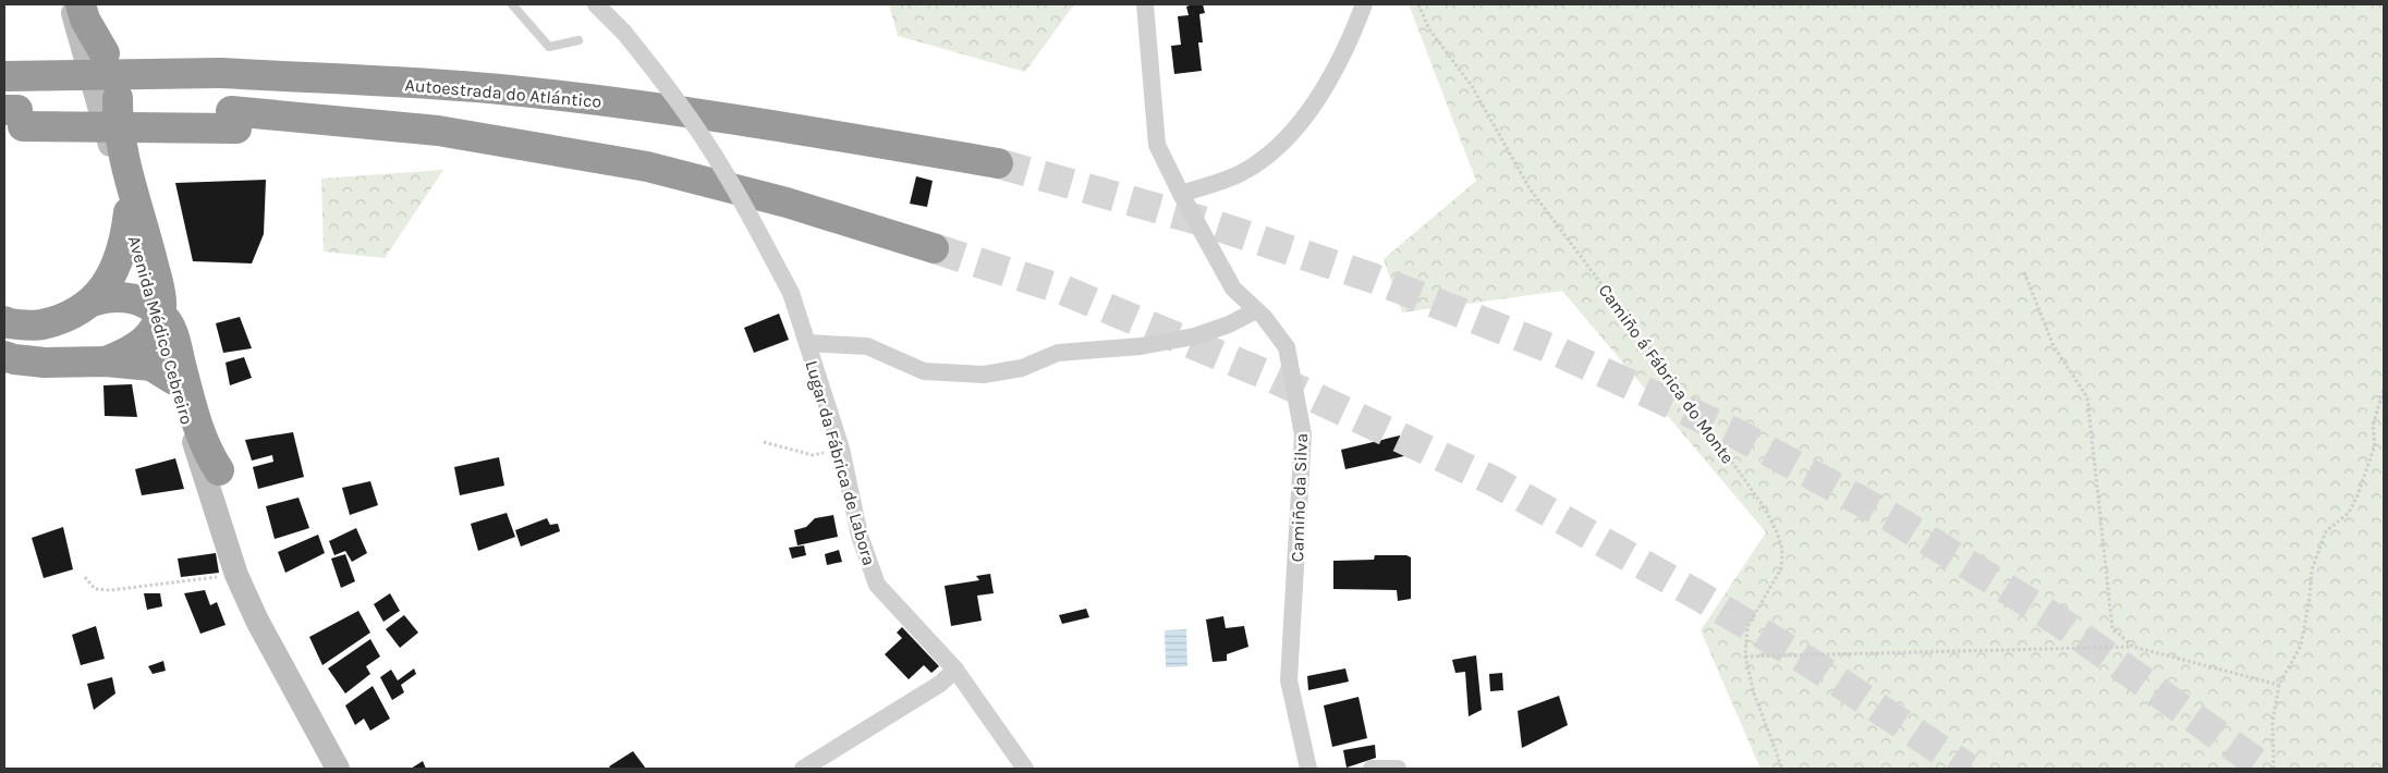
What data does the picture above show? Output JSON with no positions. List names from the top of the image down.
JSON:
{
  "streets": {
    "highway": ["Autoestrada do Atlántico"],
    "main road": ["Avenida Médico Cebreiro"],
    "street": ["Lugar da Fábrica de Labora", "Camiño da Silva"],
    "path": ["Camiño á Fábrica do Monte"]
  }
}
